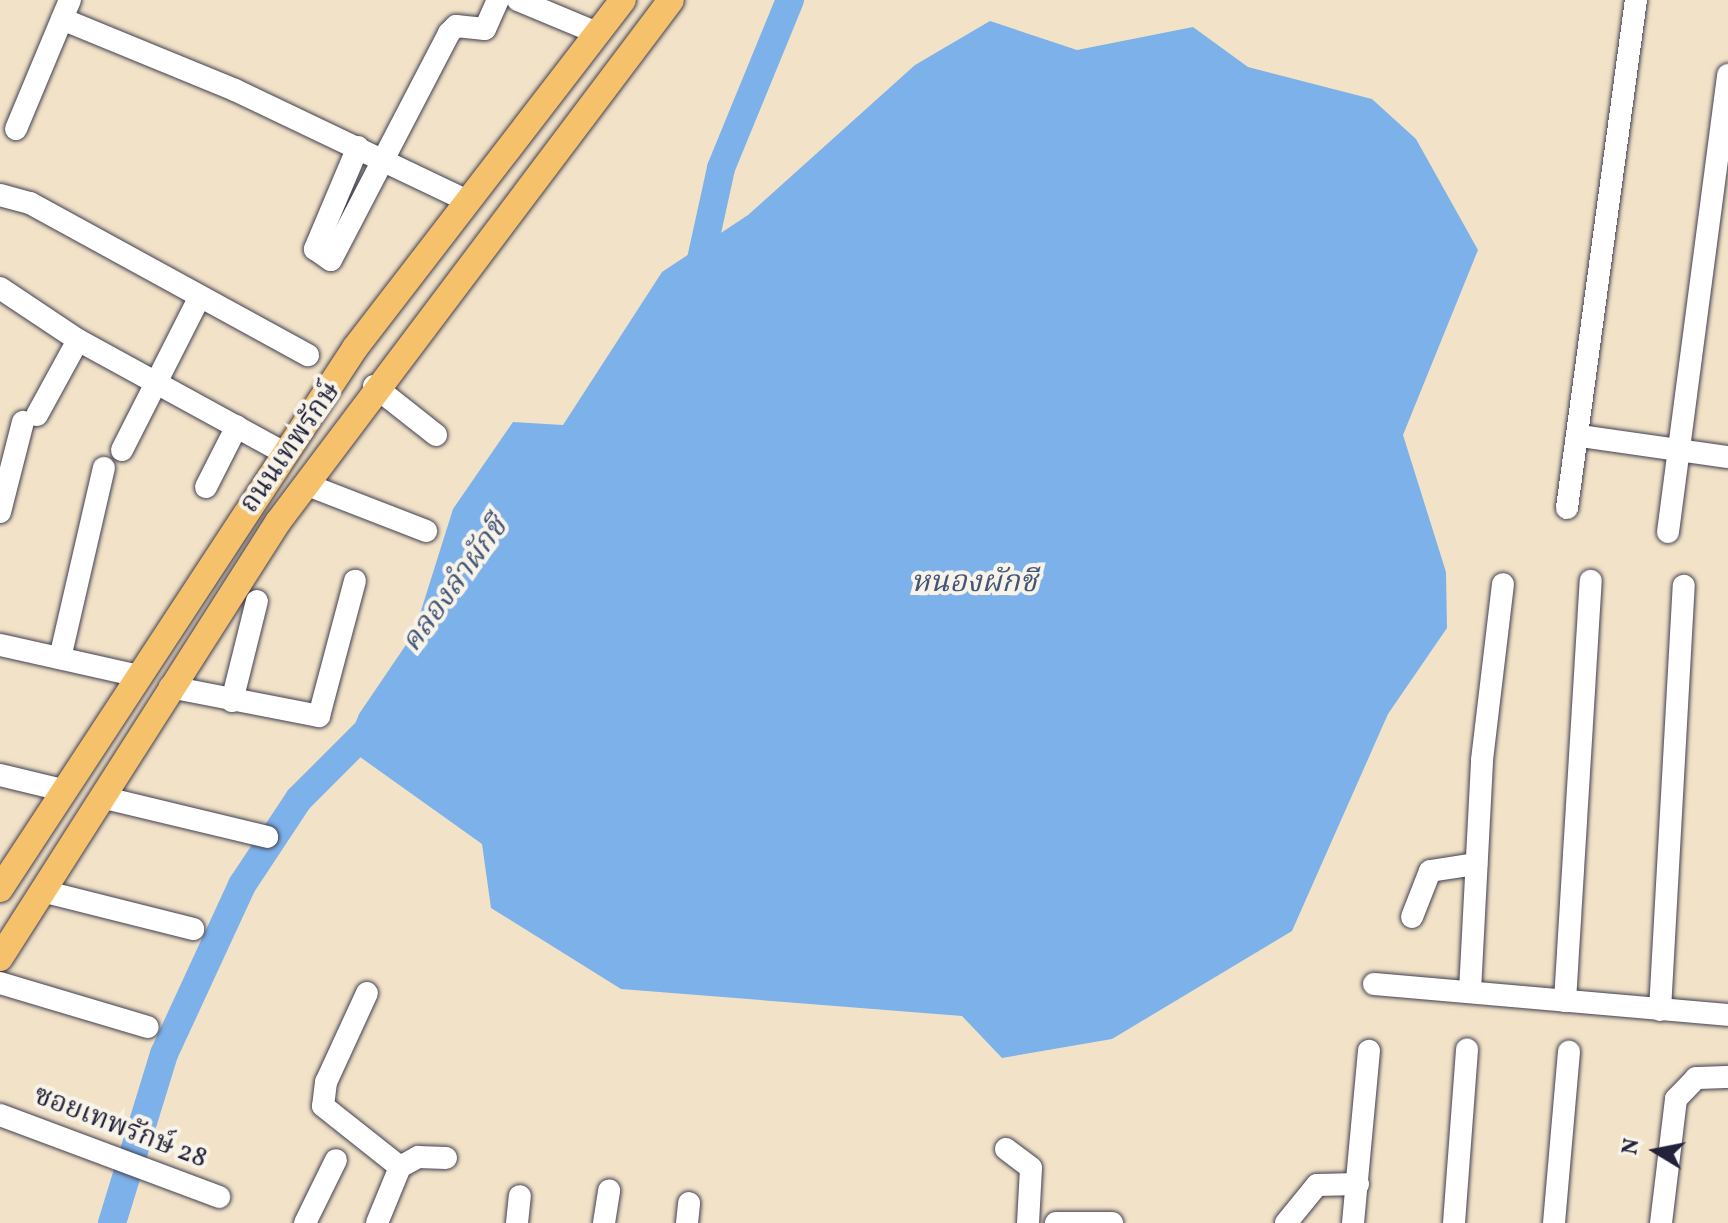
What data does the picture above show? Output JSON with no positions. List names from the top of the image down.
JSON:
{
  "streets": {
    "main road": ["ถนนเทพรักษ์"],
    "street": ["ซอยเทพรักษ์ 28"]
  },
  "water": ["หนองผักชี", "คลองลำผักชี"],
  "north": "left"
}
